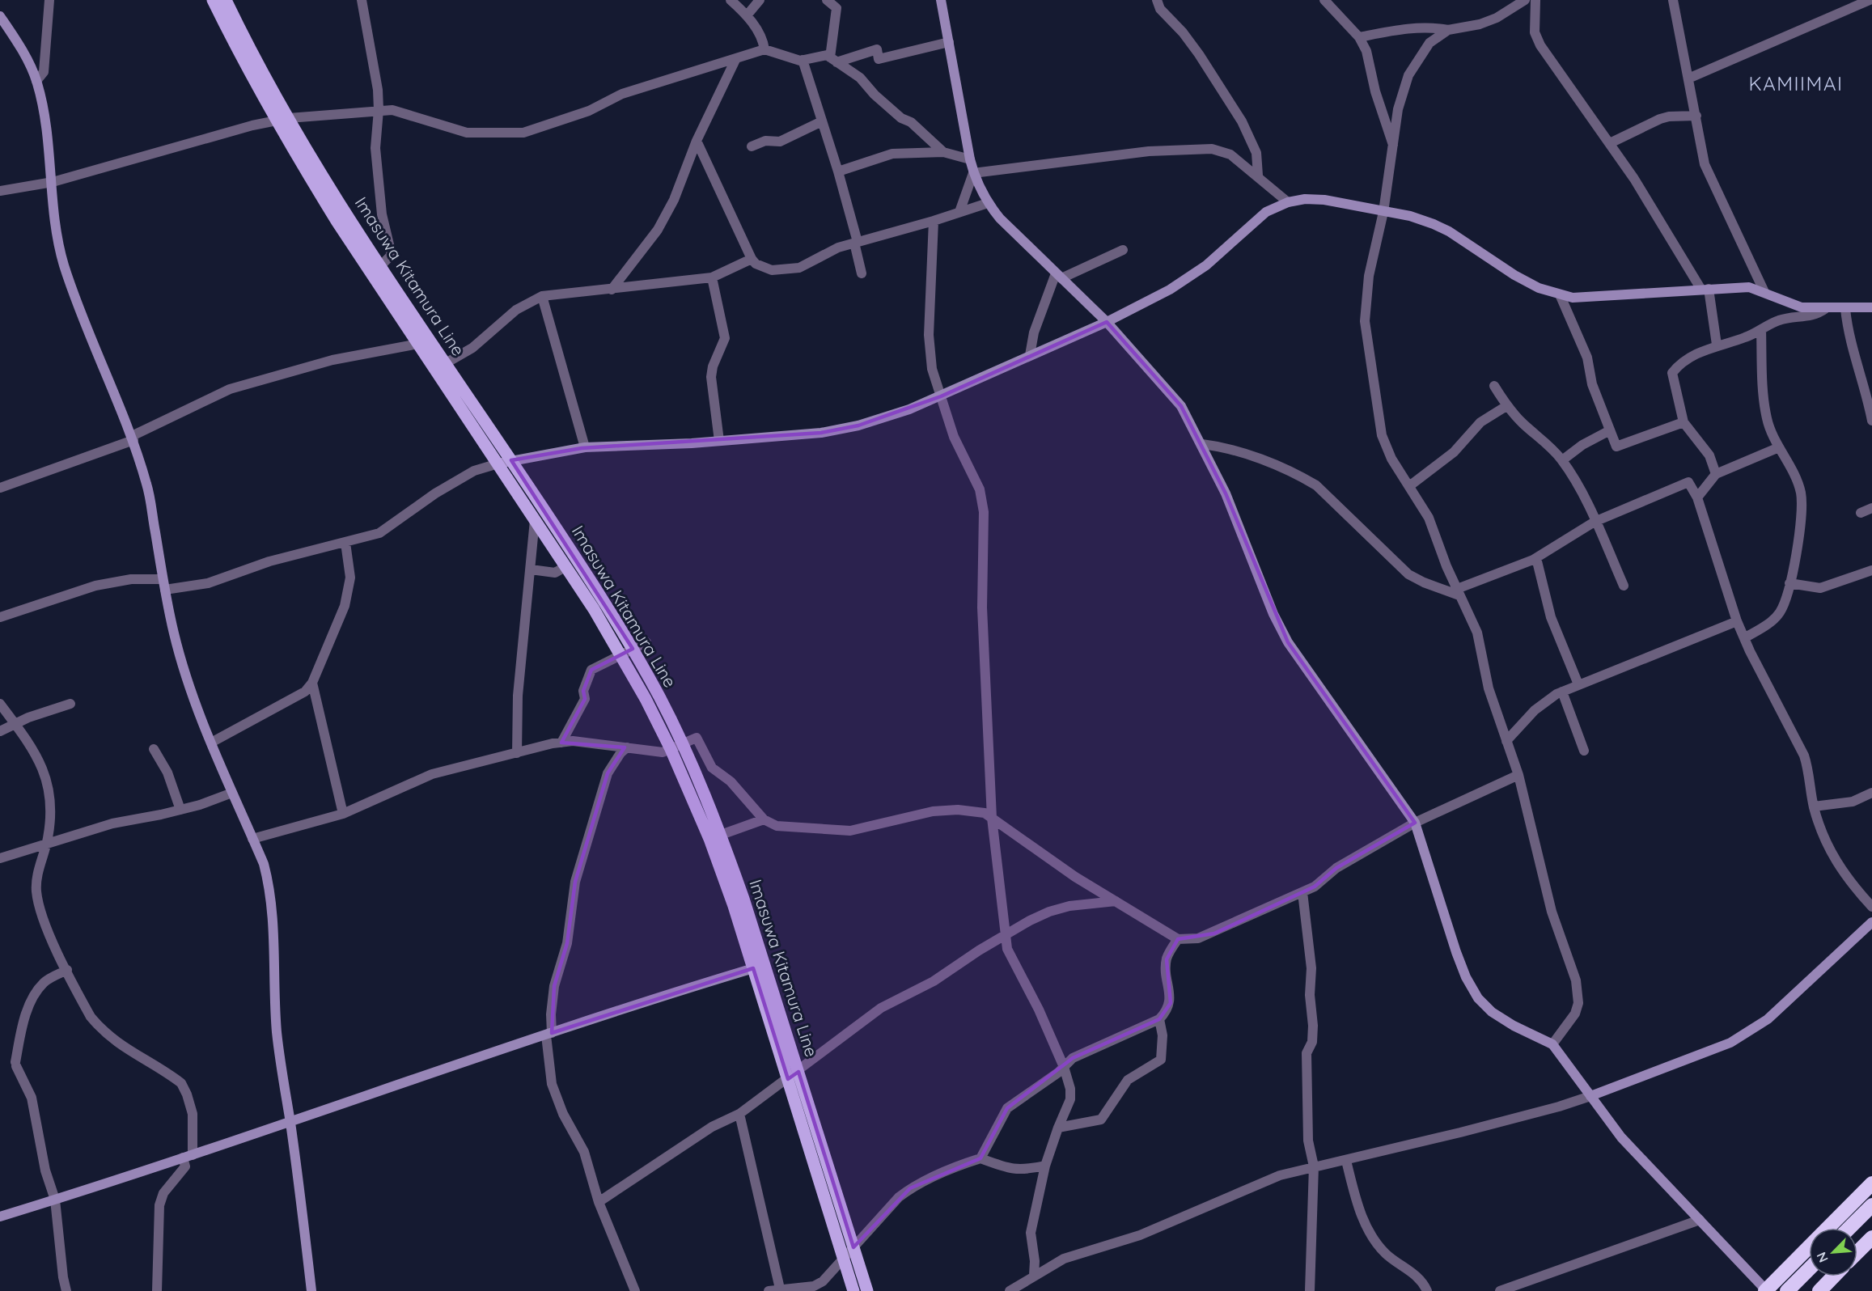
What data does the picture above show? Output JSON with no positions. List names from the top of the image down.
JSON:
{
  "streets": {
    "main road": ["Imasuwa Kitamura Line"]
  },
  "districts": ["KAMIIMAI"],
  "north": "bottom left"
}
